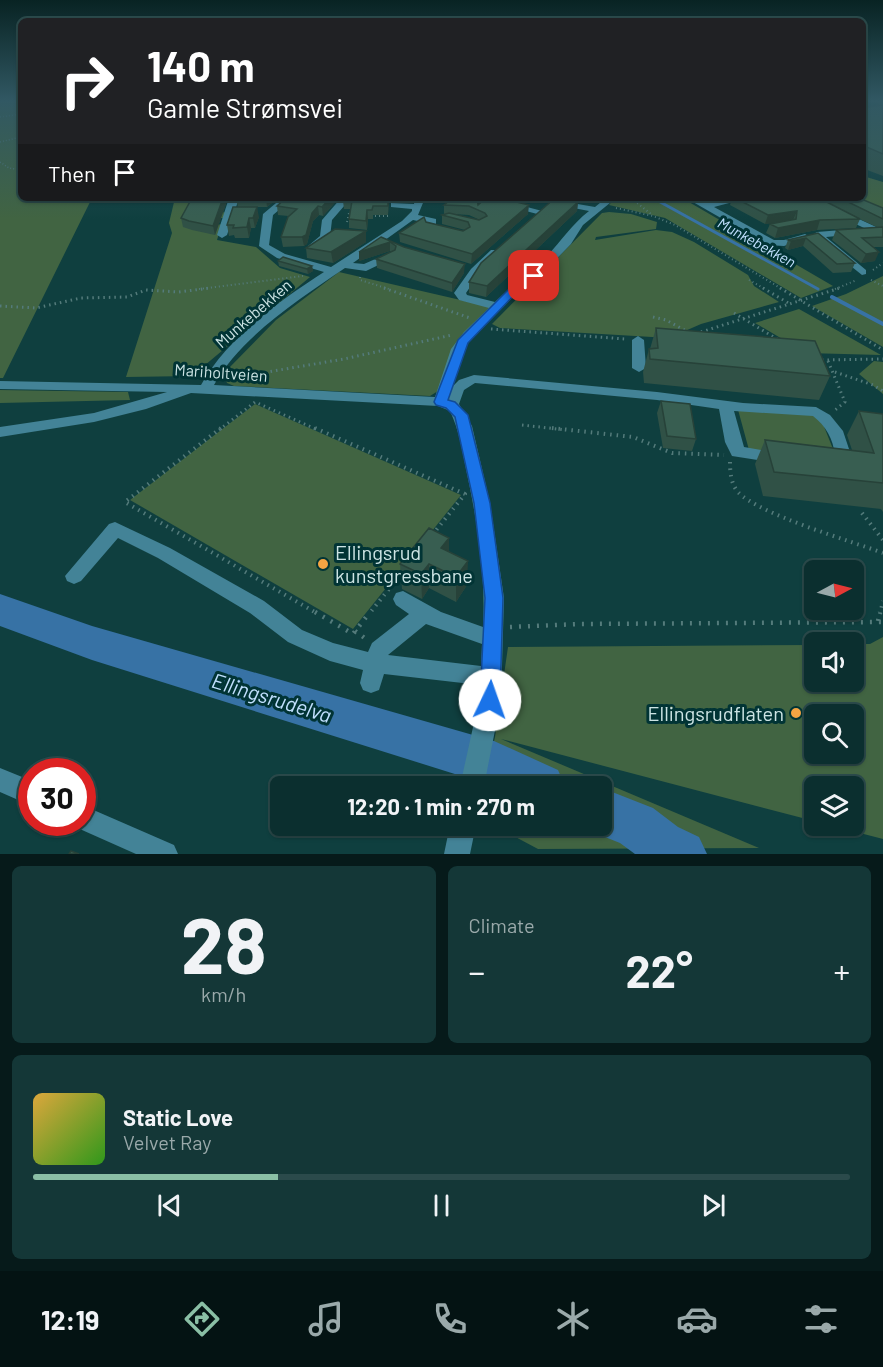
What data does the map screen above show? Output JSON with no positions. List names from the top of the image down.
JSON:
{
  "streets": {
    "street": ["Munkebekken", "Mariholtveien"]
  },
  "crossings": [
    ["Munkebekken", "Mariholtveien"]
  ],
  "water": ["Munkebekken", "Ellingsrudelva"],
  "places": ["Ellingsrud kunstgressbane", "Ellingsrudflaten"],
  "north": "right",
  "page": {
    "turn": ["140 m", "Gamle Strømsvei"],
    "then": "Then",
    "limit": "30",
    "trip": "12:20 · 1 min · 270 m",
    "tile": [
      ["28", "km/h"],
      "Climate"
    ],
    "heat": ["−", "22°", "+"],
    "song": ["Static Love", "Velvet Ray"],
    "tabs": "12:19"
  }
}
